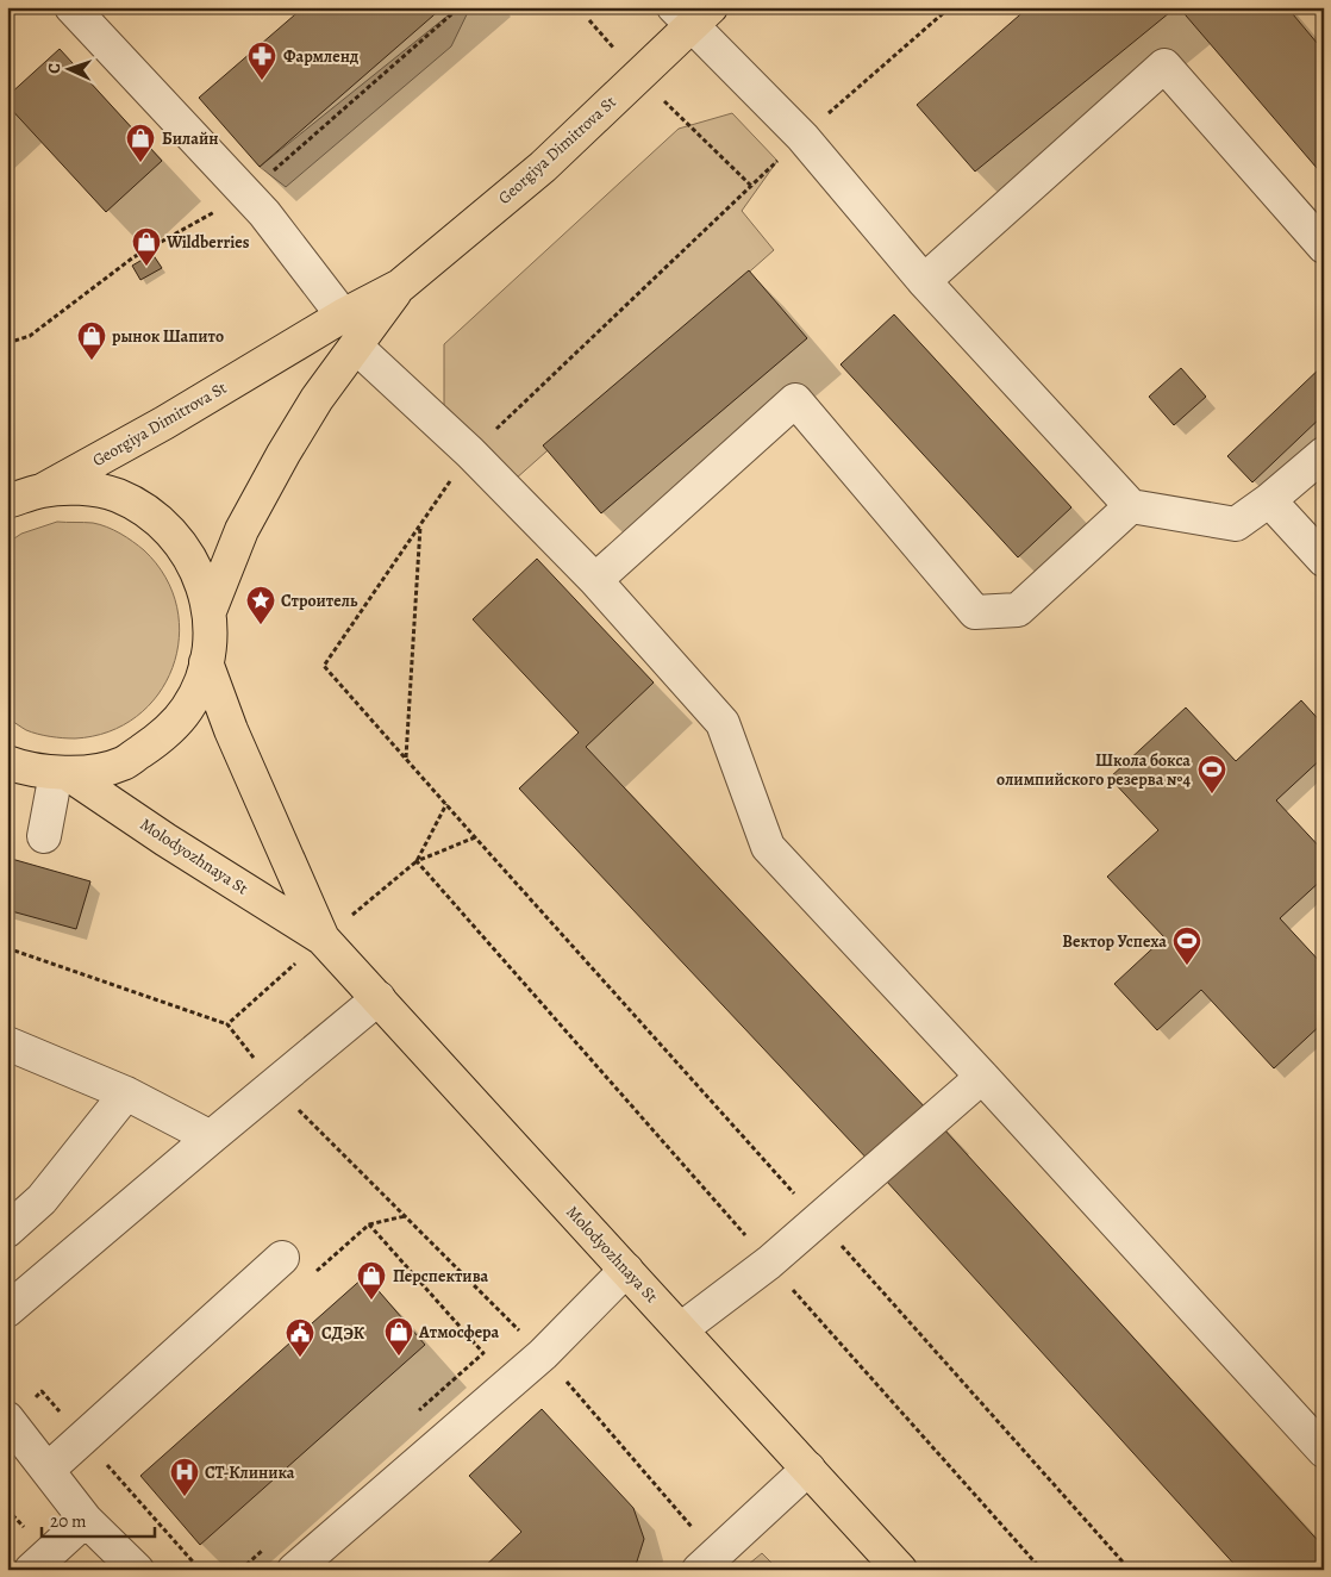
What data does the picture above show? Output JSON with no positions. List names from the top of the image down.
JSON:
{
  "streets": {
    "main road": ["Georgiya Dimitrova St", "Molodyozhnaya St"]
  },
  "places": {
    "pharmacy": ["Фармленд"],
    "shop": [
      "Билайн",
      "Wildberries",
      "рынок Шапито",
      "Перспектива",
      "Атмосфера"
    ],
    "place": ["Строитель"],
    "sports": ["Школа бокса олимпийского резерва №4", "Вектор Успеха"],
    "public building": ["СДЭК"],
    "hospital": ["СТ-Клиника"]
  },
  "scale_bar": "20 m",
  "north": "left"
}
